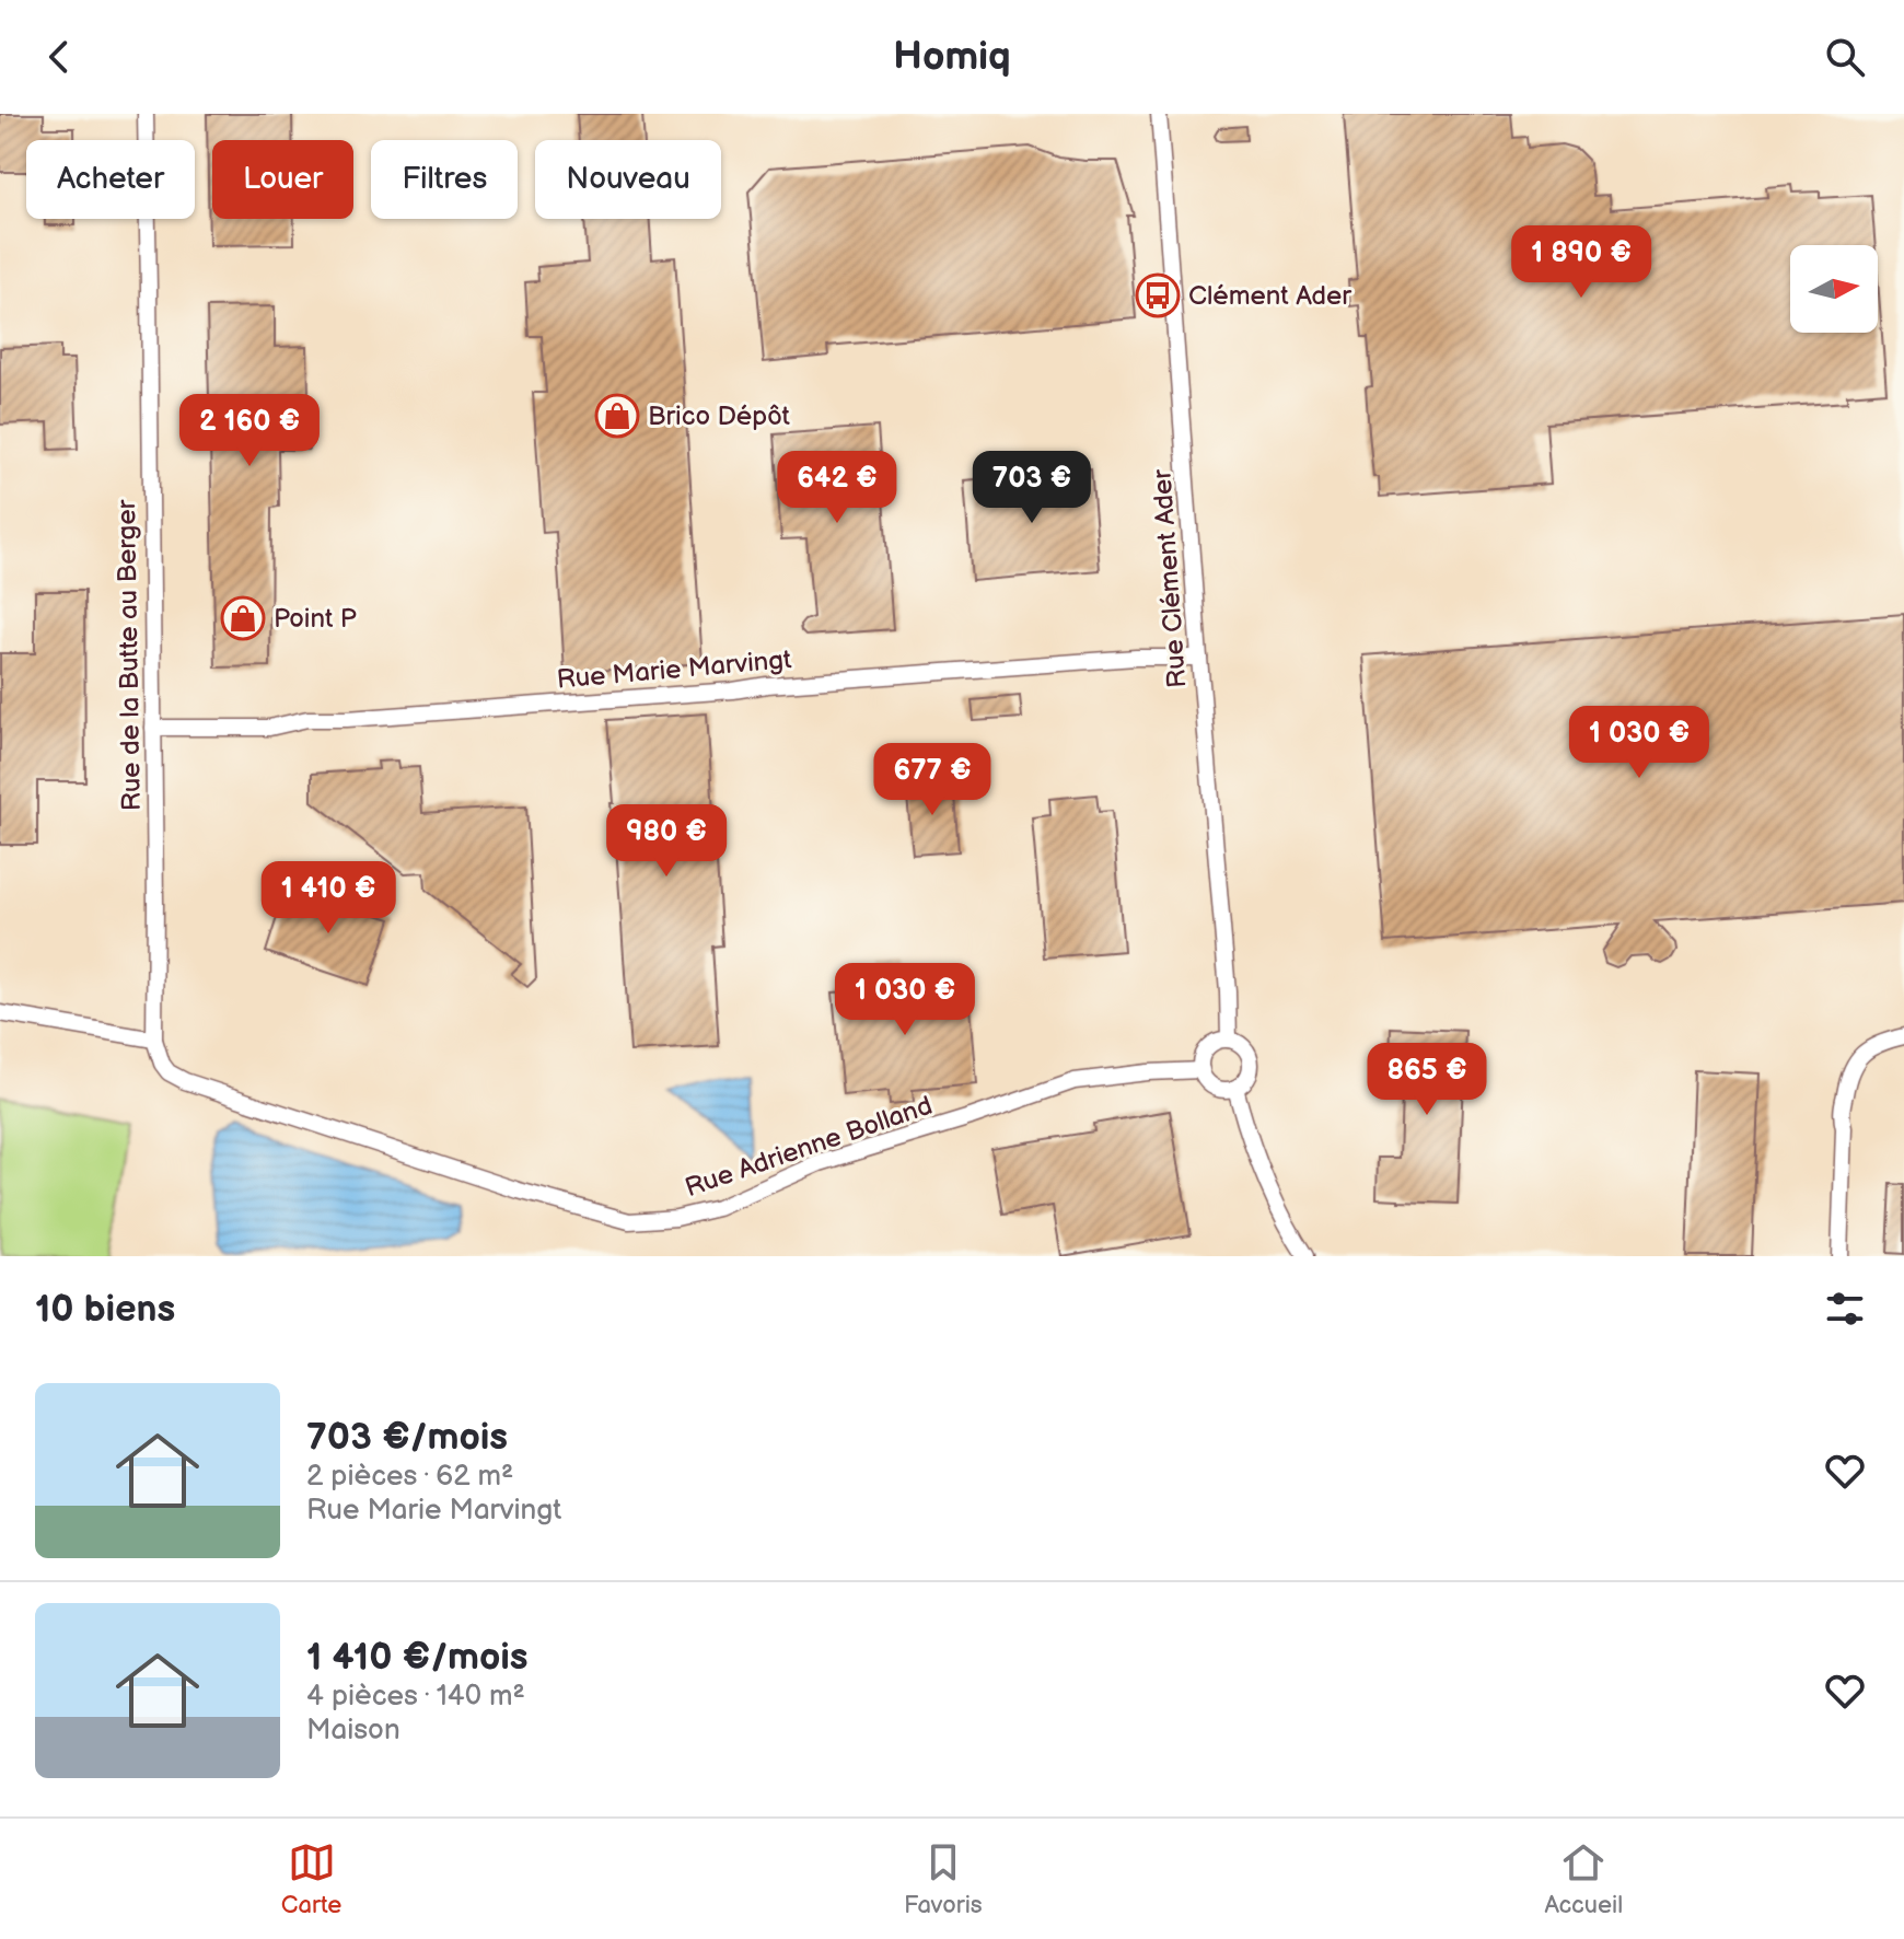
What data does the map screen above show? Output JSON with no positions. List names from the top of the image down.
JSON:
{
  "streets": {
    "street": [
      "Rue Clément Ader",
      "Rue de la Butte au Berger",
      "Rue Marie Marvingt",
      "Rue Adrienne Bolland"
    ]
  },
  "crossings": [
    ["Rue Clément Ader", "Rue Marie Marvingt"],
    ["Rue Clément Ader", "Rue Adrienne Bolland"],
    ["Rue de la Butte au Berger", "Rue Marie Marvingt"],
    ["Rue de la Butte au Berger", "Rue Adrienne Bolland"]
  ],
  "places": {
    "bus stop": ["Clément Ader"],
    "shop": ["Brico Dépôt", "Point P"]
  },
  "north": "right",
  "page": {
    "header": "Homiq",
    "chip": [
      "Acheter",
      "Louer",
      "Filtres",
      "Nouveau"
    ],
    "price": [
      "1 890 €",
      "2 160 €",
      "642 €",
      "703 €",
      "1 030 €",
      "677 €",
      "980 €",
      "1 410 €",
      "1 030 €",
      "865 €"
    ],
    "heading": "10 biens",
    "list": [
      {
        "name": "703 €/mois",
        "note": "2 pièces · 62 m² · Rue Marie Marvingt"
      },
      {
        "name": "1 410 €/mois",
        "note": "4 pièces · 140 m² · Maison"
      }
    ],
    "tabs": ["Carte", "Favoris", "Accueil"]
  }
}
